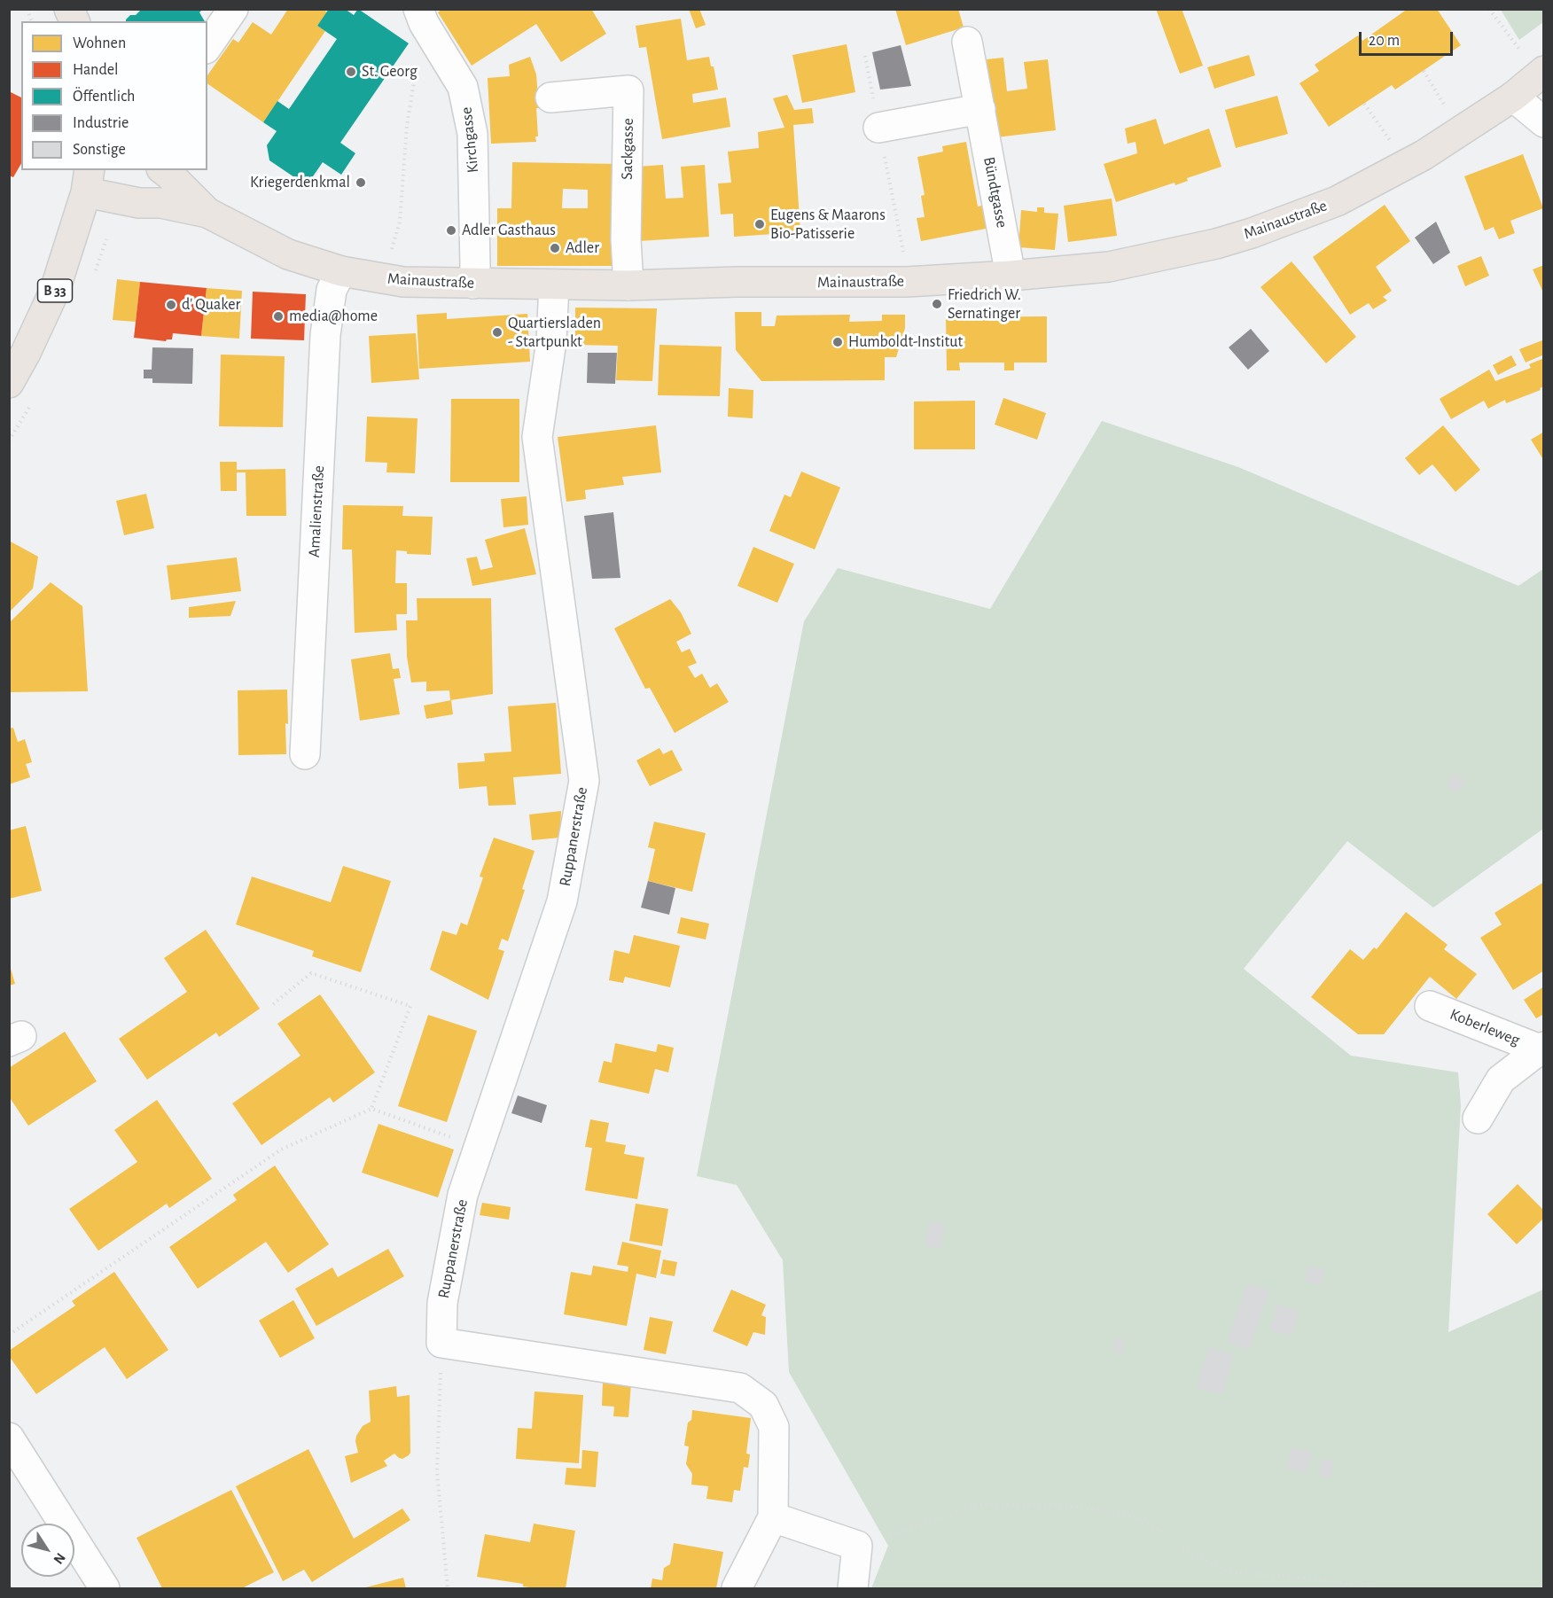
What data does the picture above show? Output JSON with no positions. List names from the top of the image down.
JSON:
{
  "streets": {
    "main road": ["Mainaustraße", "B 33"],
    "street": [
      "Kirchgasse",
      "Sackgasse",
      "Bündtgasse",
      "Amalienstraße",
      "Ruppanerstraße",
      "Koberleweg"
    ]
  },
  "crossings": [
    ["Kirchgasse", "Mainaustraße"],
    ["Sackgasse", "Mainaustraße"],
    ["Bündtgasse", "Mainaustraße"],
    ["Mainaustraße", "Amalienstraße"],
    ["Mainaustraße", "Ruppanerstraße"]
  ],
  "places": [
    "St. Georg",
    "Kriegerdenkmal",
    "Eugens & Maarons Bio-Patisserie",
    "Adler Gasthaus",
    "Adler",
    "Friedrich W. Sernatinger",
    "d' Quaker",
    "media@home",
    "Quartiersladen - Startpunkt",
    "Humboldt-Institut"
  ],
  "legend": [
    "Wohnen",
    "Handel",
    "Öffentlich",
    "Industrie",
    "Sonstige"
  ],
  "scale_bar": "20 m",
  "north": "bottom right"
}
